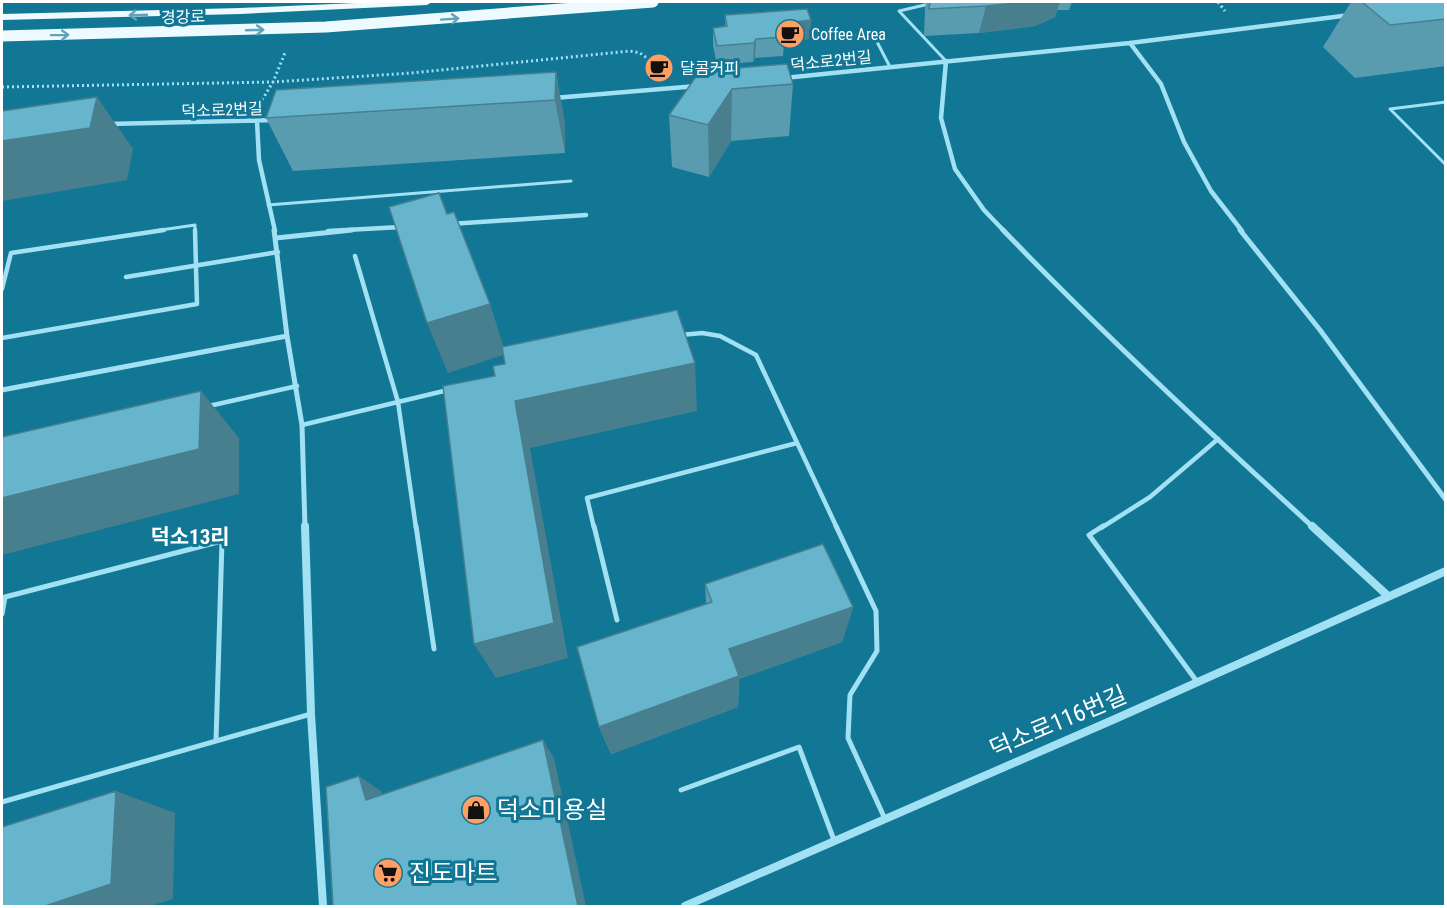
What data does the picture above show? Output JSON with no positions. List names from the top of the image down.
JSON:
{
  "streets": {
    "main road": ["경강로"],
    "street": ["덕소로2번길", "덕소로116번길"]
  },
  "districts": ["덕소13리"],
  "places": {
    "cafe": ["Coffee Area", "달콤커피"],
    "shop": ["덕소미용실"],
    "supermarket": ["진도마트"]
  }
}
